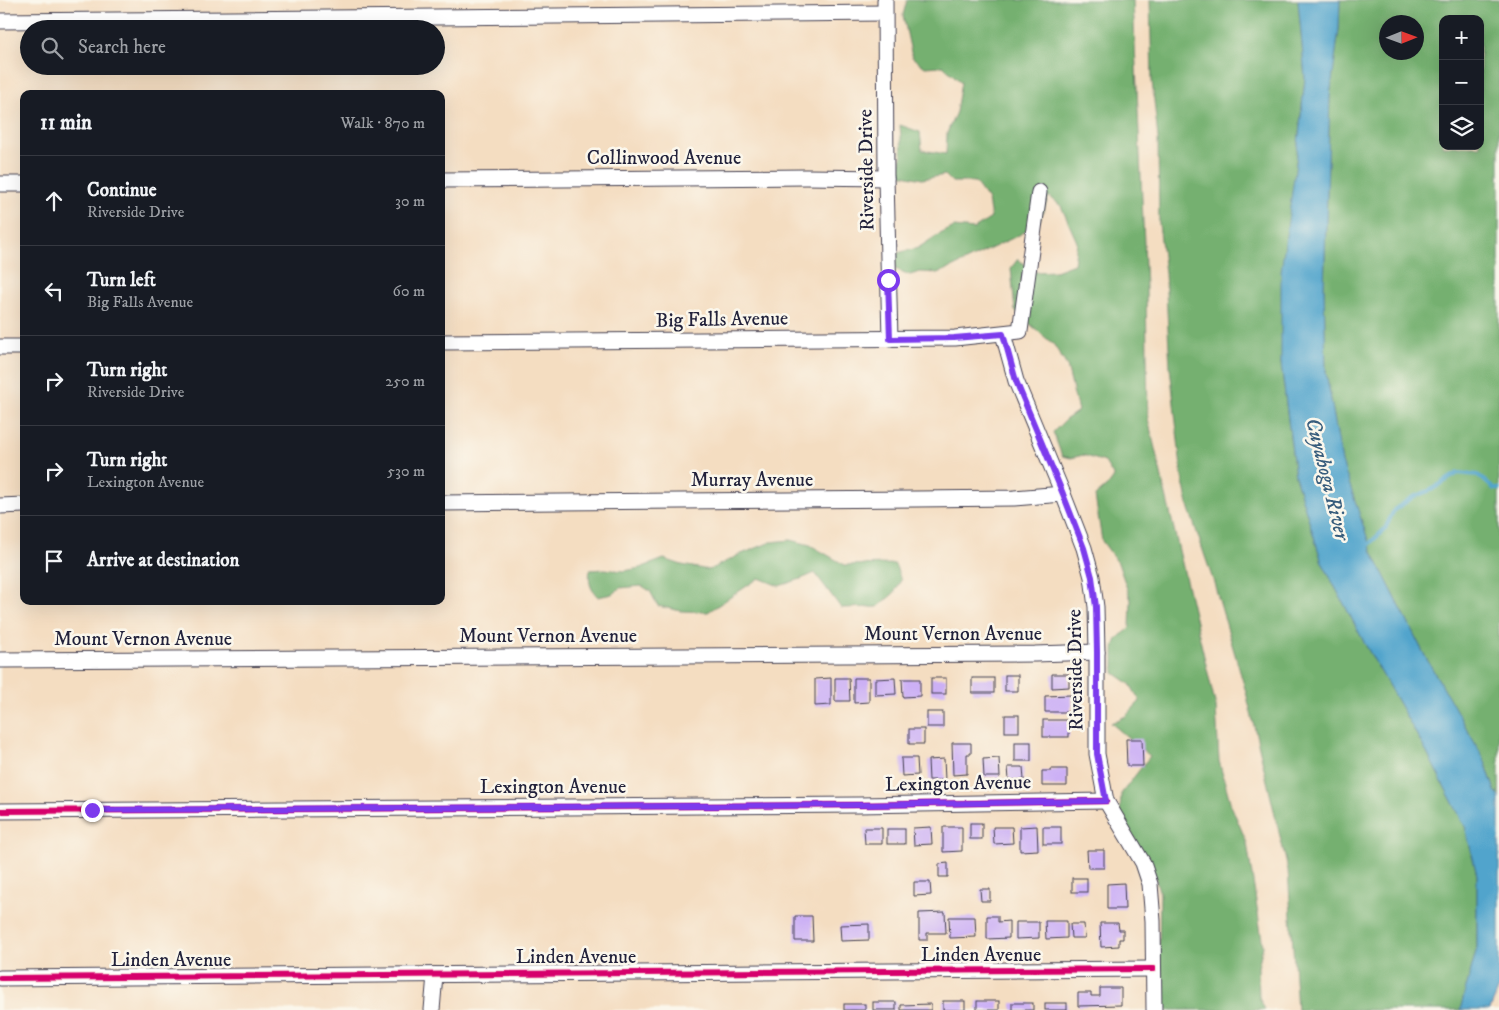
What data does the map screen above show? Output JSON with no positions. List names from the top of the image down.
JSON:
{
  "streets": {
    "street": [
      "Collinwood Avenue",
      "Riverside Drive",
      "Big Falls Avenue",
      "Murray Avenue",
      "Mount Vernon Avenue",
      "Lexington Avenue",
      "Linden Avenue"
    ]
  },
  "crossings": [
    ["Collinwood Avenue", "Riverside Drive"],
    ["Riverside Drive", "Big Falls Avenue"],
    ["Riverside Drive", "Murray Avenue"],
    ["Riverside Drive", "Mount Vernon Avenue"],
    ["Riverside Drive", "Lexington Avenue"],
    ["Riverside Drive", "Linden Avenue"]
  ],
  "water": ["Cuyahoga River"],
  "north": "right",
  "page": {
    "map_buttons": ["+", "−"],
    "search": "Search here",
    "heading": ["11 min", "Walk · 870 m"],
    "list": [
      ["Continue", "Riverside Drive", "30 m"],
      ["Turn left", "Big Falls Avenue", "60 m"],
      ["Turn right", "Riverside Drive", "250 m"],
      ["Turn right", "Lexington Avenue", "530 m"],
      "Arrive at destination"
    ]
  }
}
